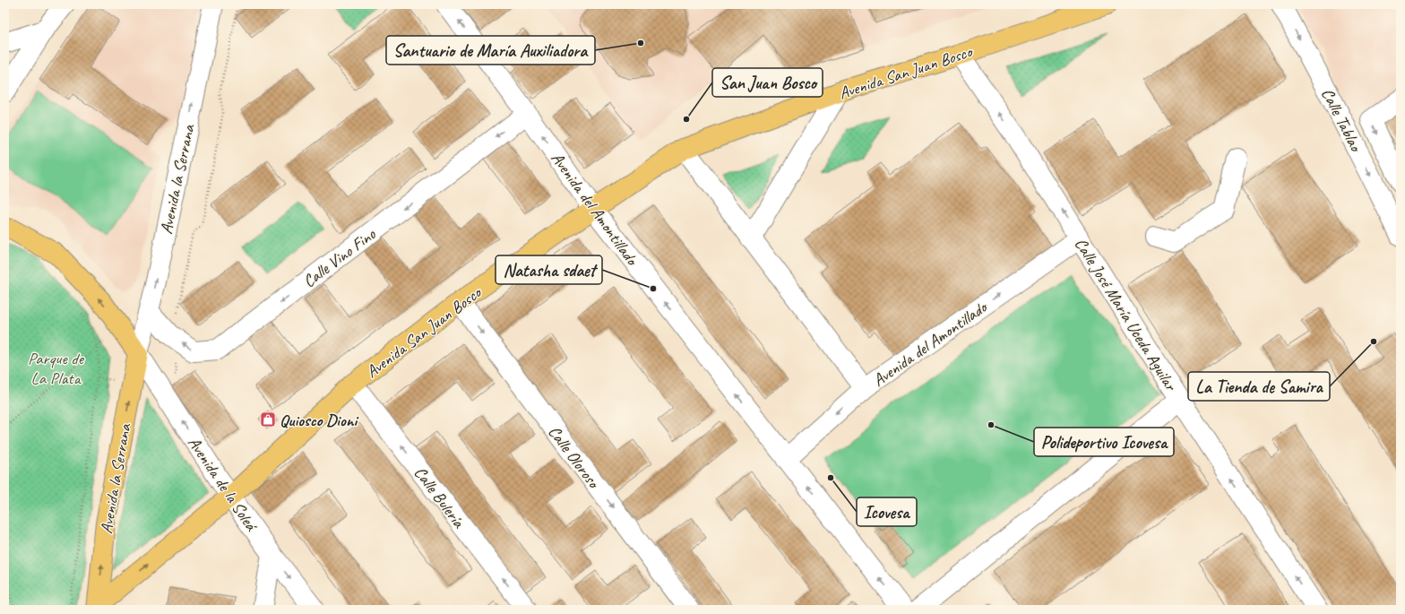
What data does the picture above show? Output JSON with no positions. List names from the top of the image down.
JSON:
{
  "streets": {
    "main road": ["Avenida San Juan Bosco", "Avenida la Serrana"],
    "street": [
      "Calle Tablao",
      "Avenida del Amontillado",
      "Calle Vino Fino",
      "Calle José María Uceda Aguilar",
      "Calle Oloroso",
      "Avenida de la Soleá",
      "Calle Bulería"
    ]
  },
  "crossings": [
    ["Avenida San Juan Bosco", "Avenida la Serrana"],
    ["Avenida San Juan Bosco", "Avenida del Amontillado"],
    ["Avenida San Juan Bosco", "Calle José María Uceda Aguilar"],
    ["Avenida San Juan Bosco", "Calle Oloroso"],
    ["Avenida San Juan Bosco", "Avenida de la Soleá"],
    ["Avenida San Juan Bosco", "Calle Bulería"],
    ["Avenida la Serrana", "Calle Vino Fino"],
    ["Avenida la Serrana", "Avenida de la Soleá"],
    ["Avenida del Amontillado", "Calle Vino Fino"],
    ["Avenida del Amontillado", "Calle José María Uceda Aguilar"]
  ],
  "one_way": [
    "Calle Tablao",
    "Avenida la Serrana",
    "Calle Vino Fino",
    "Calle José María Uceda Aguilar",
    "Calle Oloroso",
    "Calle Bulería"
  ],
  "parks": ["Parque de La Plata"],
  "places": {
    "other": [
      "Santuario de María Auxiliadora",
      "San Juan Bosco",
      "Natasha sdaet",
      "La Tienda de Samira",
      "Polideportivo Icovesa",
      "Icovesa"
    ],
    "shop": ["Quiosco Dioni"]
  }
}
